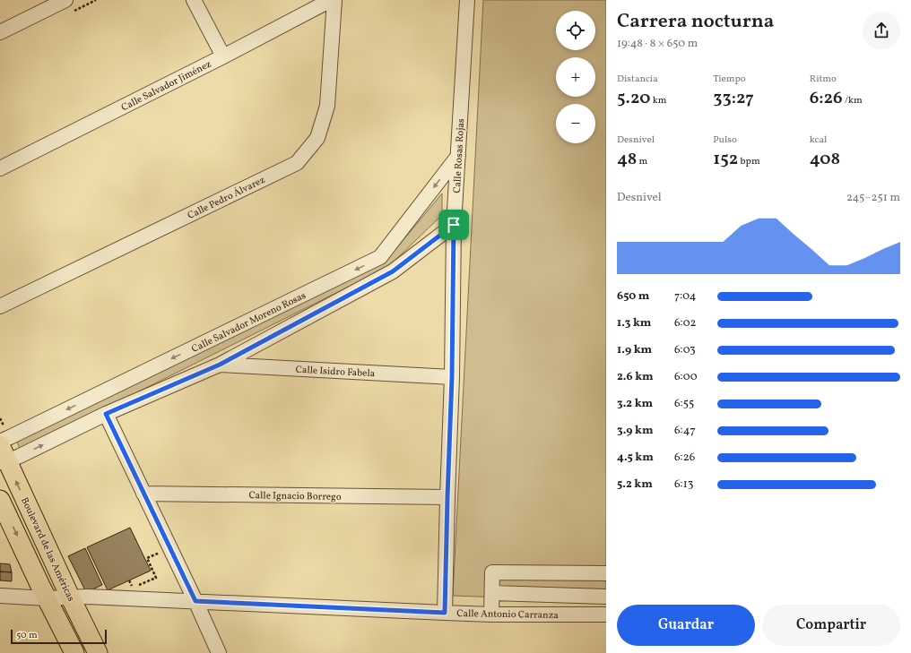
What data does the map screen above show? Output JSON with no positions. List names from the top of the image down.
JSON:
{
  "streets": {
    "main road": ["Boulevard de las Américas"],
    "street": [
      "Calle Salvador Jiménez",
      "Calle Rosas Rojas",
      "Calle Pedro Álvarez",
      "Calle Salvador Moreno Rosas",
      "Calle Isidro Fabela",
      "Calle Ignacio Borrego",
      "Calle Antonio Carranza"
    ]
  },
  "crossings": [
    ["Calle Rosas Rojas", "Calle Salvador Moreno Rosas"],
    ["Calle Rosas Rojas", "Calle Isidro Fabela"],
    ["Calle Rosas Rojas", "Calle Ignacio Borrego"],
    ["Calle Rosas Rojas", "Calle Antonio Carranza"],
    ["Boulevard de las Américas", "Calle Antonio Carranza"]
  ],
  "scale_bar": "50 m",
  "page": {
    "heading": ["Carrera nocturna", "19:48 · 8 × 650 m"],
    "map_buttons": ["+", "−"],
    "stats": [
      ["Distancia", "5.20 km"],
      ["Tiempo", "33:27"],
      ["Ritmo", "6:26 /km"],
      ["Desnivel", "48 m"],
      ["Pulso", "152 bpm"],
      ["kcal", "408"]
    ],
    "chart": ["Desnivel", "245–251 m"],
    "list": [
      {
        "name": "650 m",
        "note": "7:04"
      },
      {
        "name": "1.3 km",
        "note": "6:02"
      },
      {
        "name": "1.9 km",
        "note": "6:03"
      },
      {
        "name": "2.6 km",
        "note": "6:00"
      },
      {
        "name": "3.2 km",
        "note": "6:55"
      },
      {
        "name": "3.9 km",
        "note": "6:47"
      },
      {
        "name": "4.5 km",
        "note": "6:26"
      },
      {
        "name": "5.2 km",
        "note": "6:13"
      }
    ],
    "buttons": ["Guardar", "Compartir"],
    "scale": "50 m"
  }
}
